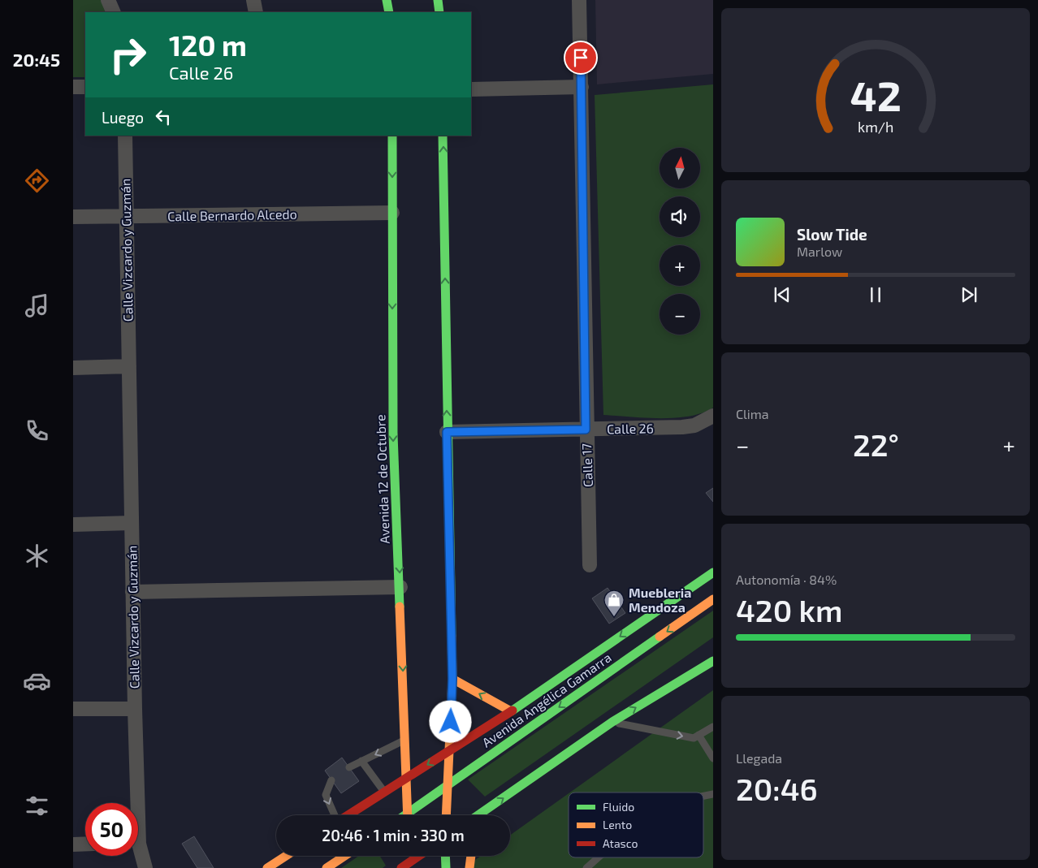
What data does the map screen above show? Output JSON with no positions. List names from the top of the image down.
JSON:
{
  "streets": {
    "main road": ["Avenida 12 de Octubre", "Avenida Angélica Gamarra"],
    "street": [
      "Calle Bernardo Alcedo",
      "Calle Vizcardo y Guzmán",
      "Calle 26",
      "Calle 17"
    ]
  },
  "crossings": [
    ["Calle Bernardo Alcedo", "Calle Vizcardo y Guzmán"],
    ["Calle Bernardo Alcedo", "Avenida 12 de Octubre"],
    ["Calle 26", "Calle 17"],
    ["Avenida 12 de Octubre", "Avenida Angélica Gamarra"]
  ],
  "places": {
    "shop": ["Muebleria Mendoza"]
  },
  "legend": ["Fluido", "Lento", "Atasco"],
  "north": "top",
  "page": {
    "tabs": "20:45",
    "turn": ["120 m", "Calle 26"],
    "then": "Luego",
    "map_buttons": ["+", "−"],
    "song": ["Slow Tide", "Marlow"],
    "tile": [
      "Clima",
      ["Autonomía · 84%", "420 km"],
      ["Llegada", "20:46"]
    ],
    "heat": ["−", "22°", "+"],
    "limit": "50",
    "trip": "20:46 · 1 min · 330 m",
    "gauge": ["42", "km/h"]
  }
}
